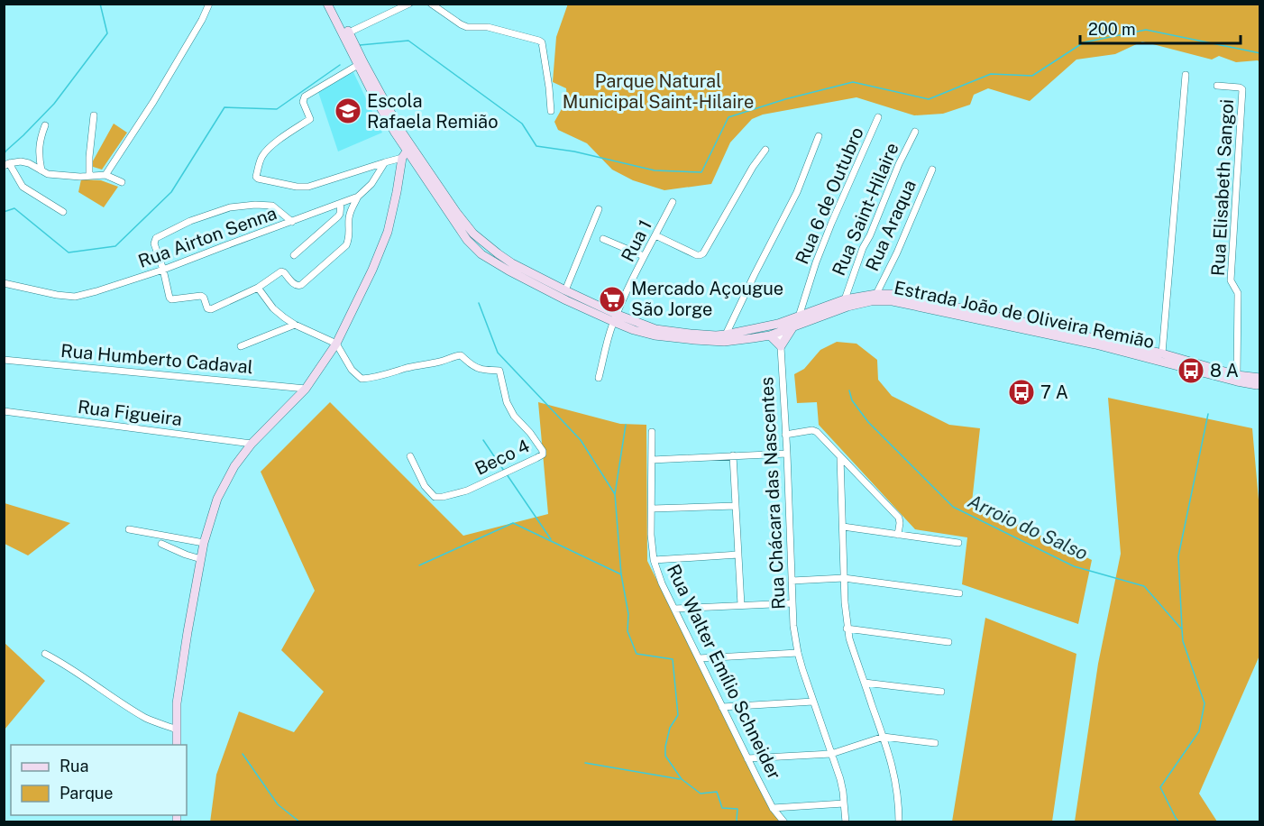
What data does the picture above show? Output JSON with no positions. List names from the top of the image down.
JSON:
{
  "streets": {
    "main road": ["Estrada João de Oliveira Remião"],
    "street": [
      "Rua Elisabeth Sangoi",
      "Rua 6 de Outubro",
      "Rua Saint-Hilaire",
      "Rua Araqua",
      "Rua Airton Senna",
      "Rua 1",
      "Rua Humberto Cadaval",
      "Rua Figueira",
      "Beco 4",
      "Rua Chácara das Nascentes",
      "Rua Walter Emílio Schneider"
    ]
  },
  "crossings": [
    ["Rua Elisabeth Sangoi", "Estrada João de Oliveira Remião"],
    ["Rua 6 de Outubro", "Estrada João de Oliveira Remião"],
    ["Rua Saint-Hilaire", "Estrada João de Oliveira Remião"],
    ["Rua Araqua", "Estrada João de Oliveira Remião"],
    ["Rua 1", "Estrada João de Oliveira Remião"],
    ["Estrada João de Oliveira Remião", "Rua Chácara das Nascentes"]
  ],
  "water": ["Arroio do Salso"],
  "parks": ["Parque Natural Municipal Saint-Hilaire"],
  "places": {
    "school or university": ["Escola Rafaela Remião"],
    "supermarket": ["Mercado Açougue São Jorge"],
    "bus stop": ["8 A", "7 A"]
  },
  "legend": ["Rua", "Parque"],
  "scale_bar": "200 m"
}
